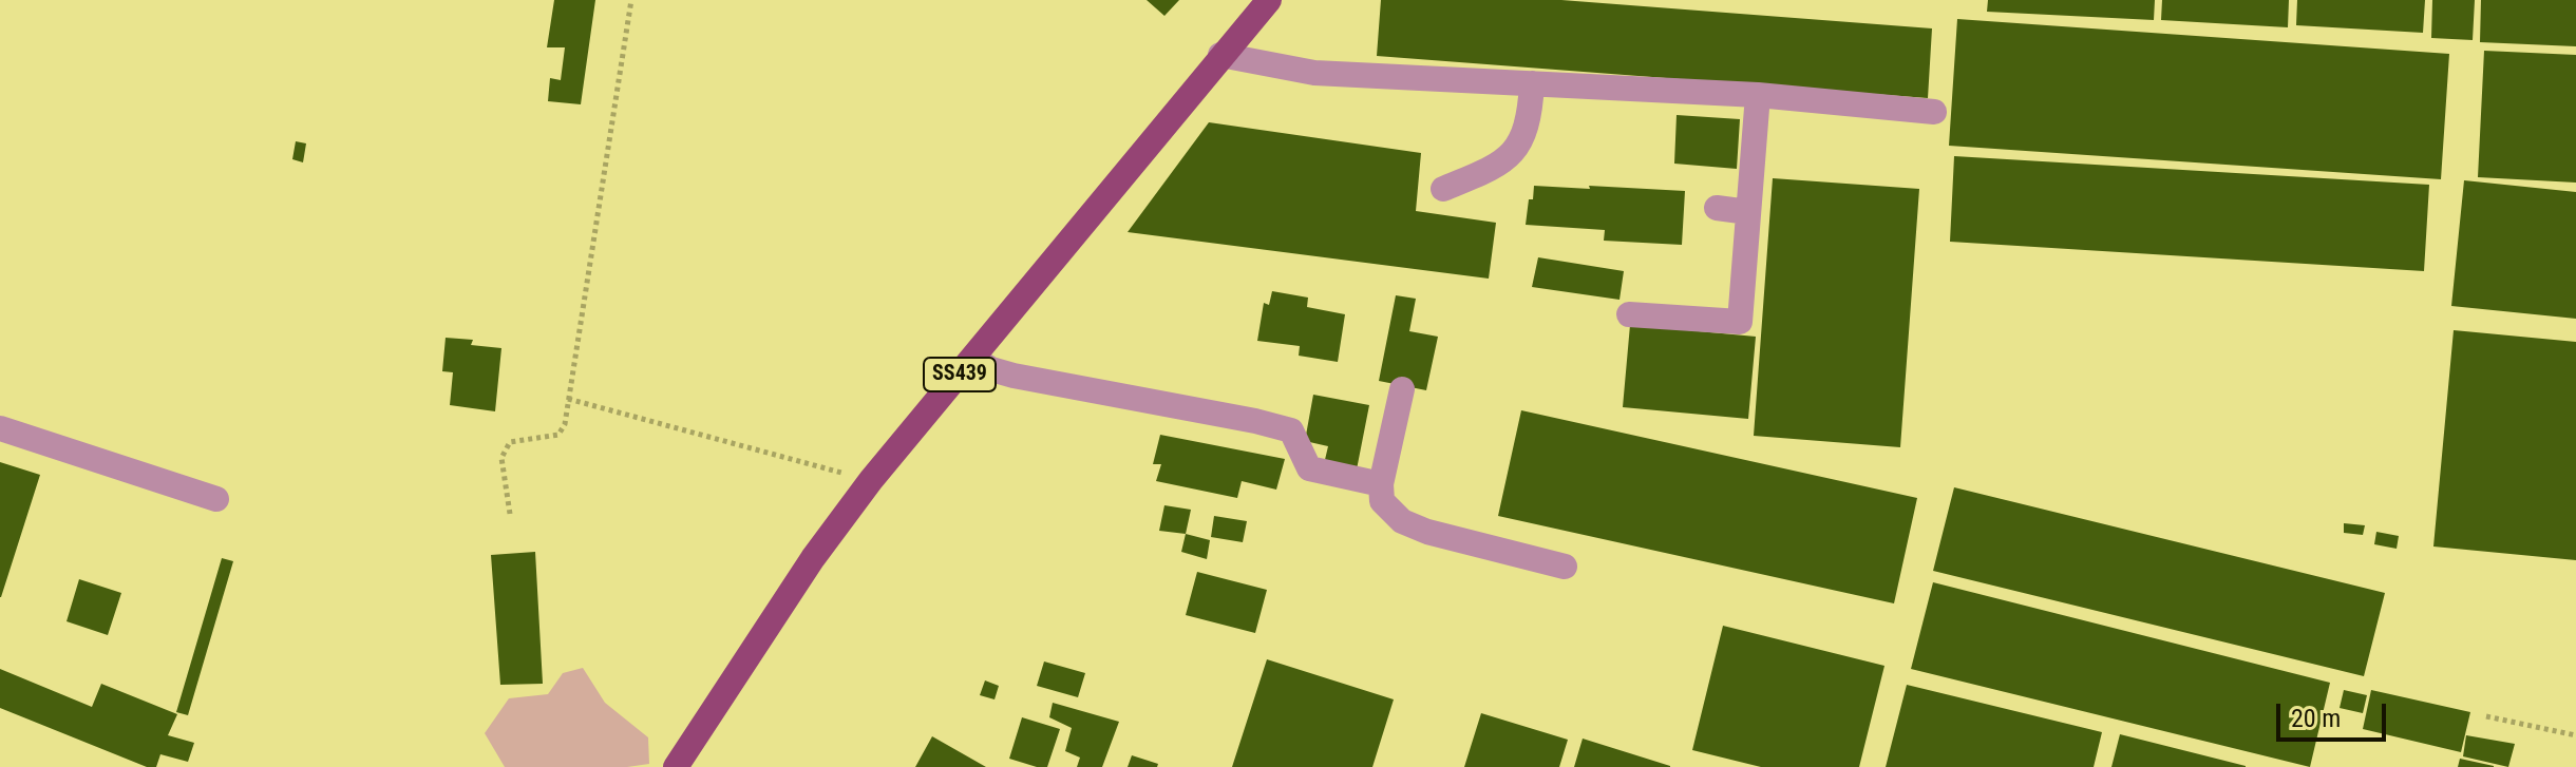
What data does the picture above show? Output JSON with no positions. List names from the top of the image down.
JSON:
{
  "streets": {
    "main road": ["SS439"]
  },
  "scale_bar": "20 m"
}
